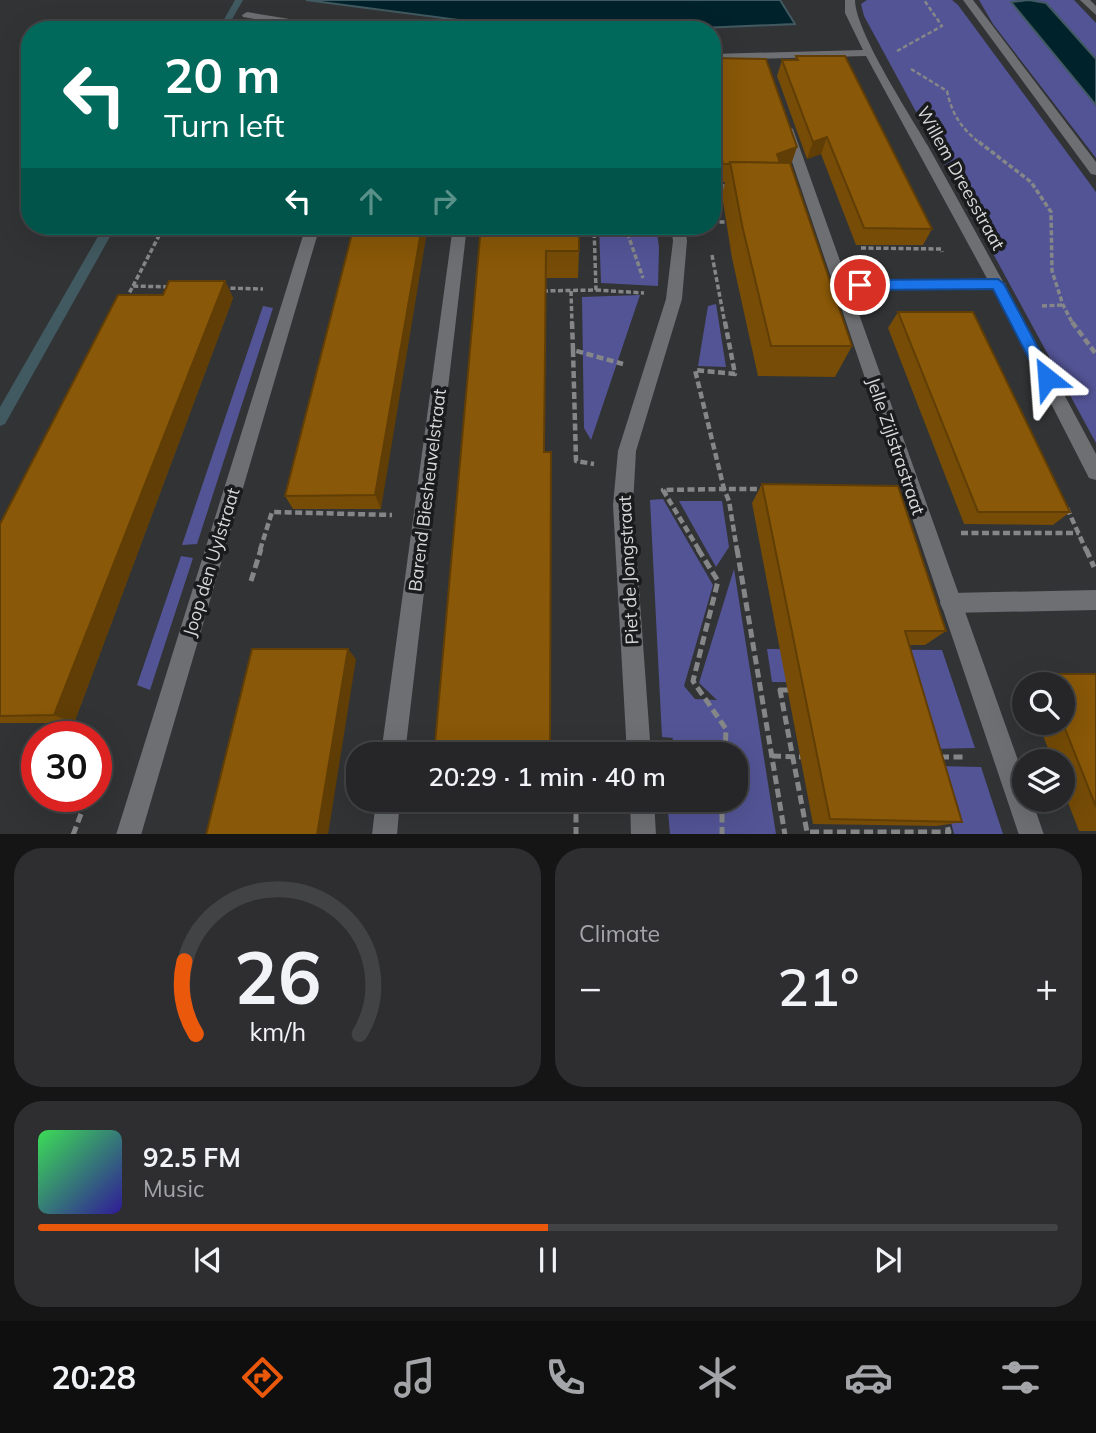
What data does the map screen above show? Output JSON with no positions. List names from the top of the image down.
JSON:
{
  "streets": {
    "street": [
      "Willem Dreesstraat",
      "Jelle Zijlstrastraat",
      "Barend Biesheuvelstraat",
      "Joop den Uylstraat",
      "Piet de Jongstraat"
    ]
  },
  "page": {
    "turn": ["20 m", "Turn left"],
    "limit": "30",
    "trip": "20:29 · 1 min · 40 m",
    "tile": "Climate",
    "heat": ["−", "21°", "+"],
    "song": ["92.5 FM", "Music"],
    "tabs": "20:28",
    "gauge": ["26", "km/h"]
  }
}
